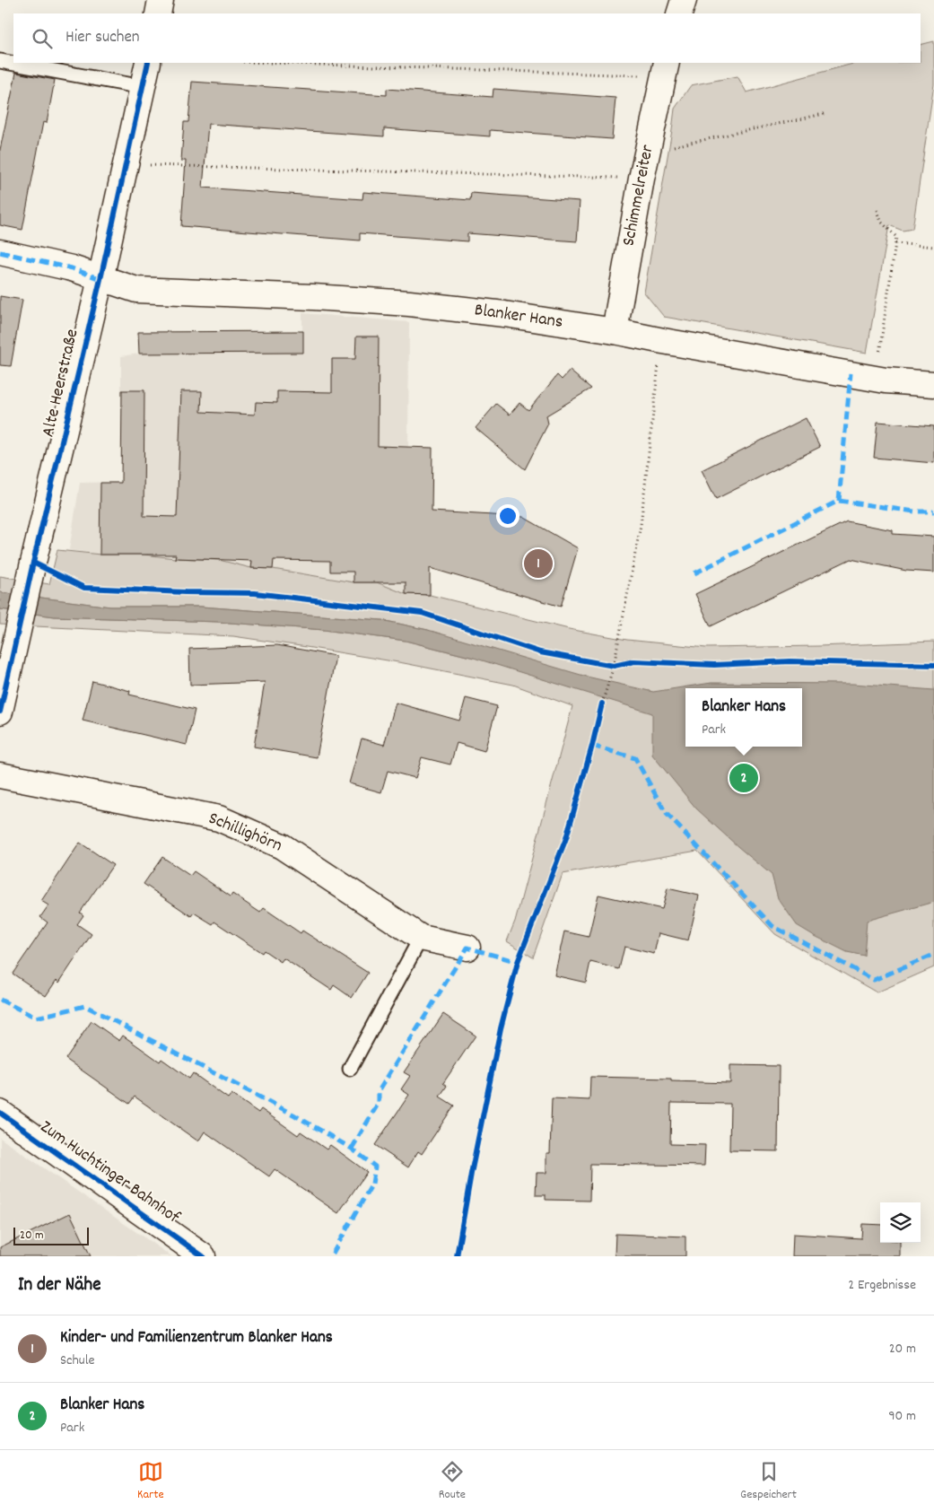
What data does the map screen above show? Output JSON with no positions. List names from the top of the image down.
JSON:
{
  "streets": {
    "street": [
      "Schimmelreiter",
      "Blanker Hans",
      "Alte Heerstraße",
      "Schillighörn",
      "Zum Huchtinger Bahnhof"
    ]
  },
  "crossings": [
    ["Schimmelreiter", "Blanker Hans"],
    ["Blanker Hans", "Alte Heerstraße"]
  ],
  "scale_bar": "20 m",
  "page": {
    "search": "Hier suchen",
    "pins": ["1", "2"],
    "popup": ["Blanker Hans", "Park"],
    "scale": "20 m",
    "heading": ["In der Nähe", "2 Ergebnisse"],
    "list": [
      {
        "mark": "1",
        "name": "Kinder- und Familienzentrum Blanker Hans",
        "note": "Schule",
        "value": "20 m"
      },
      {
        "mark": "2",
        "name": "Blanker Hans",
        "note": "Park",
        "value": "90 m"
      }
    ],
    "nav": ["Karte", "Route", "Gespeichert"]
  }
}
